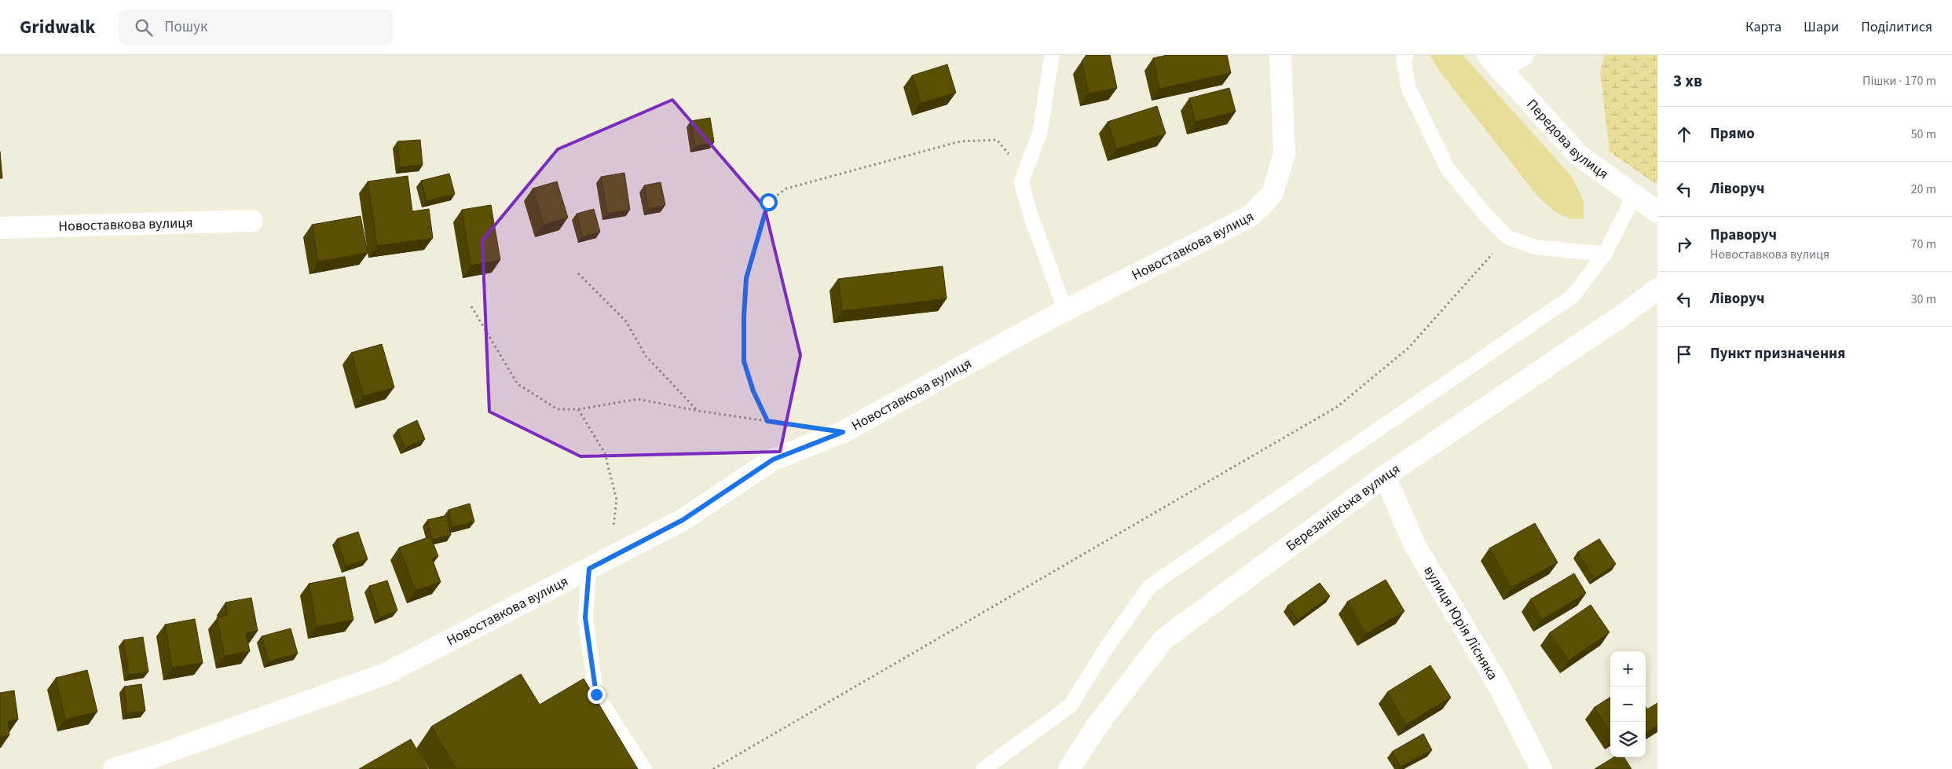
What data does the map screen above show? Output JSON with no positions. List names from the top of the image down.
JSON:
{
  "streets": {
    "street": [
      "Передова вулиця",
      "Новоставкова вулиця",
      "Березанівська вулиця",
      "вулиця Юрія Лісняка"
    ]
  },
  "crossings": [
    ["Березанівська вулиця", "вулиця Юрія Лісняка"]
  ],
  "page": {
    "header": "Gridwalk",
    "search": "Пошук",
    "nav": ["Карта", "Шари", "Поділитися"],
    "heading": ["3 хв", "Пішки · 170 m"],
    "list": [
      ["Прямо", "50 m"],
      ["Ліворуч", "20 m"],
      ["Праворуч", "Новоставкова вулиця", "70 m"],
      ["Ліворуч", "30 m"],
      "Пункт призначення"
    ],
    "map_buttons": ["+", "−"]
  }
}
